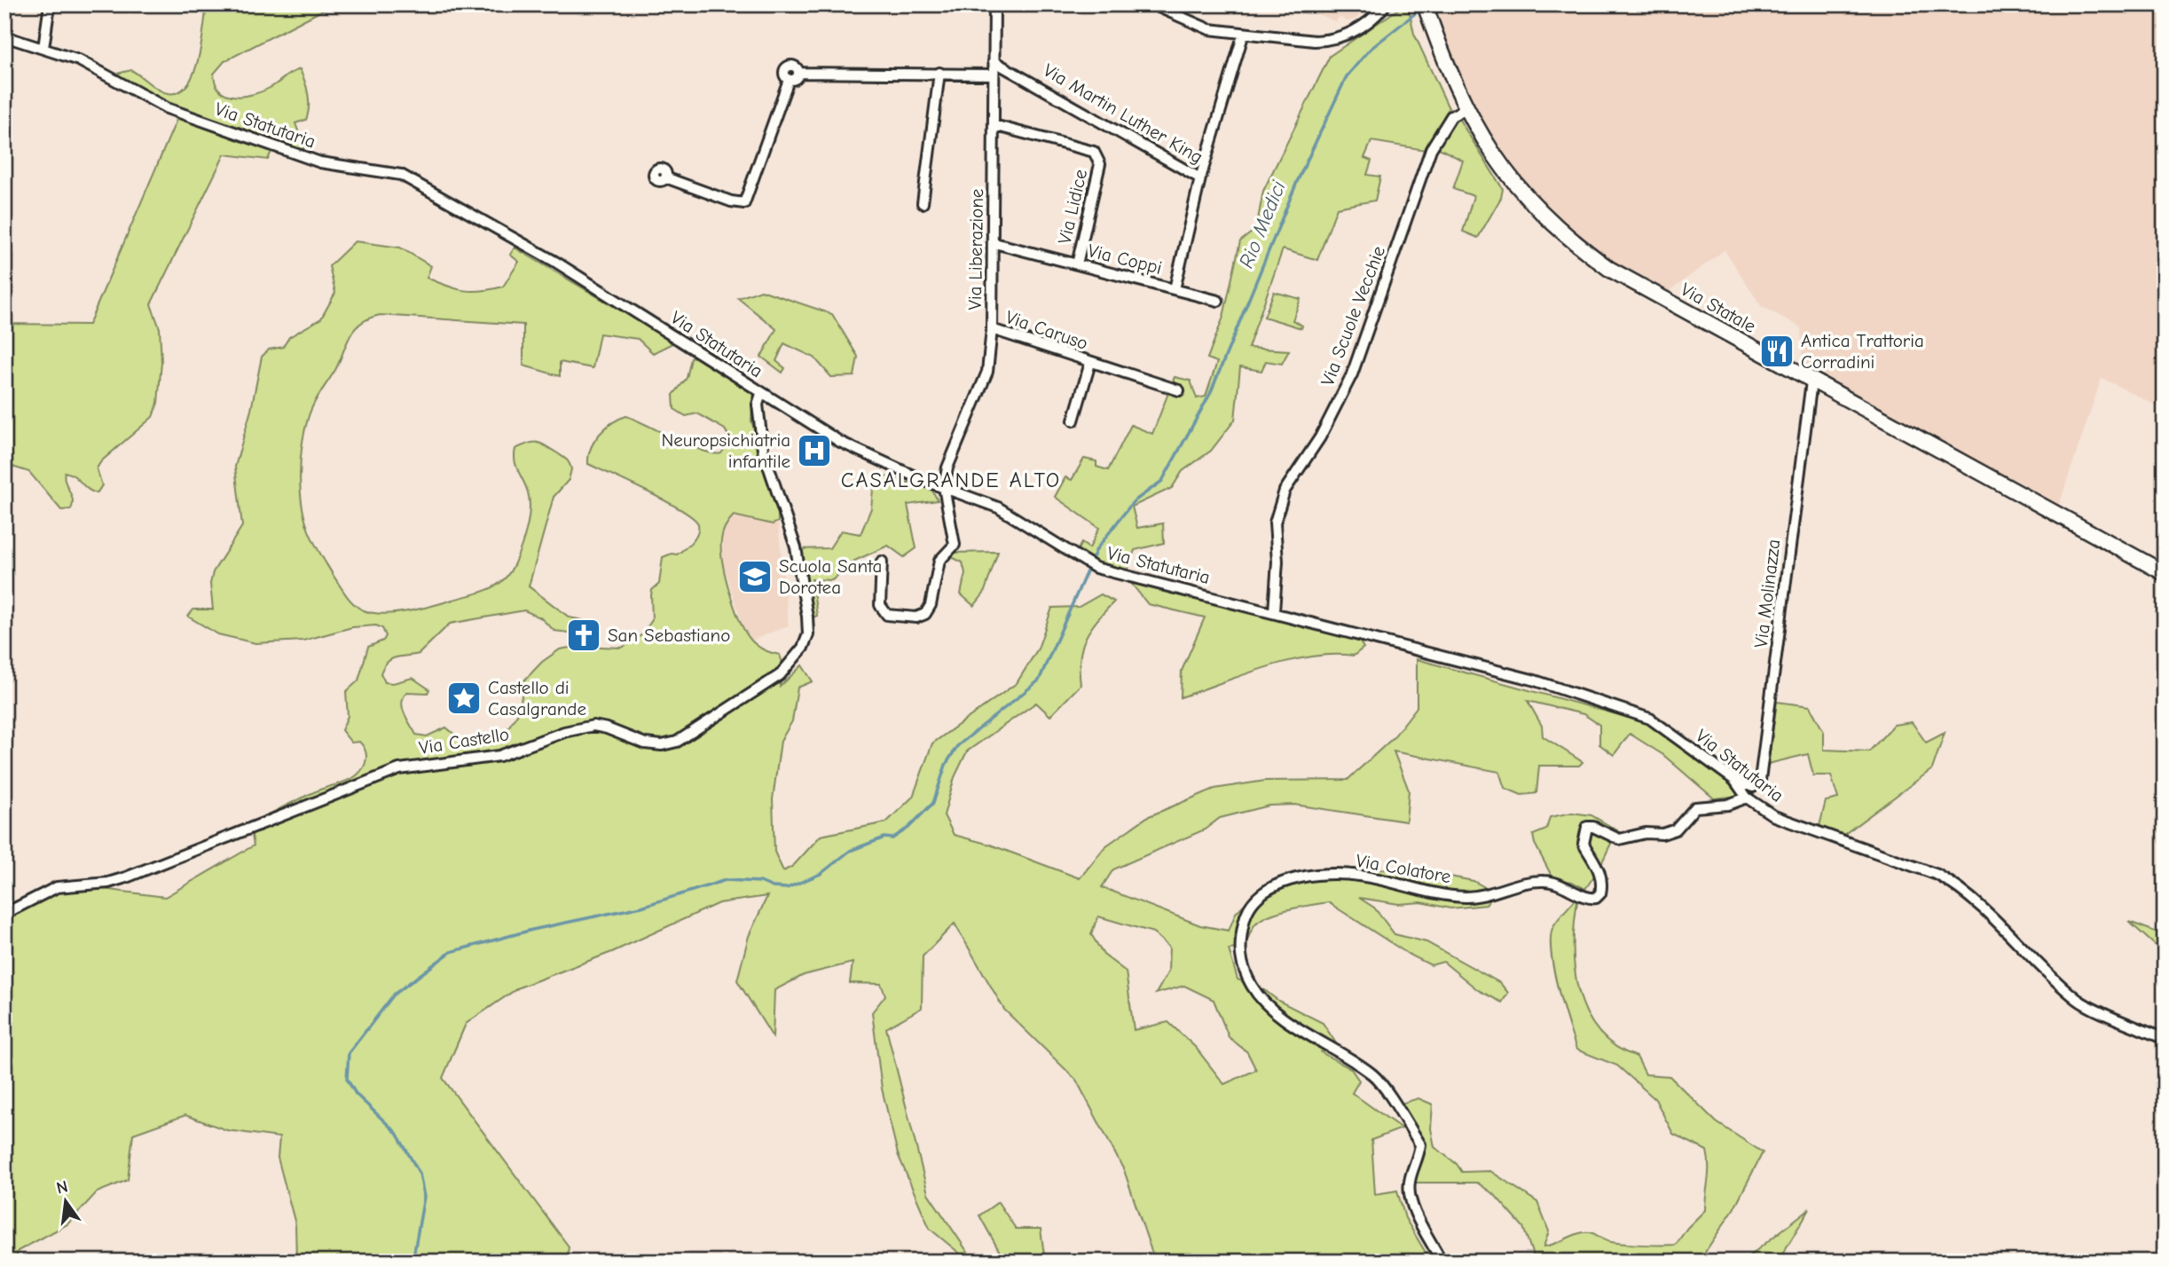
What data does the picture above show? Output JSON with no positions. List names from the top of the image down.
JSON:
{
  "streets": {
    "main road": ["Via Statale"],
    "street": [
      "Via Martin Luther King",
      "Via Statutaria",
      "Via Lidice",
      "Via Liberazione",
      "Via Coppi",
      "Via Scuole Vecchie",
      "Via Caruso",
      "Via Molinazza",
      "Via Castello",
      "Via Colatore"
    ]
  },
  "crossings": [
    ["Via Martin Luther King", "Via Liberazione"],
    ["Via Martin Luther King", "Via Coppi"],
    ["Via Statutaria", "Via Liberazione"],
    ["Via Statutaria", "Via Scuole Vecchie"],
    ["Via Statutaria", "Via Molinazza"],
    ["Via Statutaria", "Via Castello"],
    ["Via Statutaria", "Via Colatore"],
    ["Via Lidice", "Via Liberazione"],
    ["Via Lidice", "Via Coppi"],
    ["Via Liberazione", "Via Coppi"],
    ["Via Liberazione", "Via Caruso"],
    ["Via Statale", "Via Scuole Vecchie"],
    ["Via Statale", "Via Molinazza"]
  ],
  "districts": ["CASALGRANDE ALTO"],
  "water": ["Rio Medici"],
  "places": {
    "restaurant": ["Antica Trattoria Corradini"],
    "hospital": ["Neuropsichiatria infantile"],
    "school or university": ["Scuola Santa Dorotea"],
    "church": ["San Sebastiano"],
    "place": ["Castello di Casalgrande"]
  },
  "north": "top"
}
